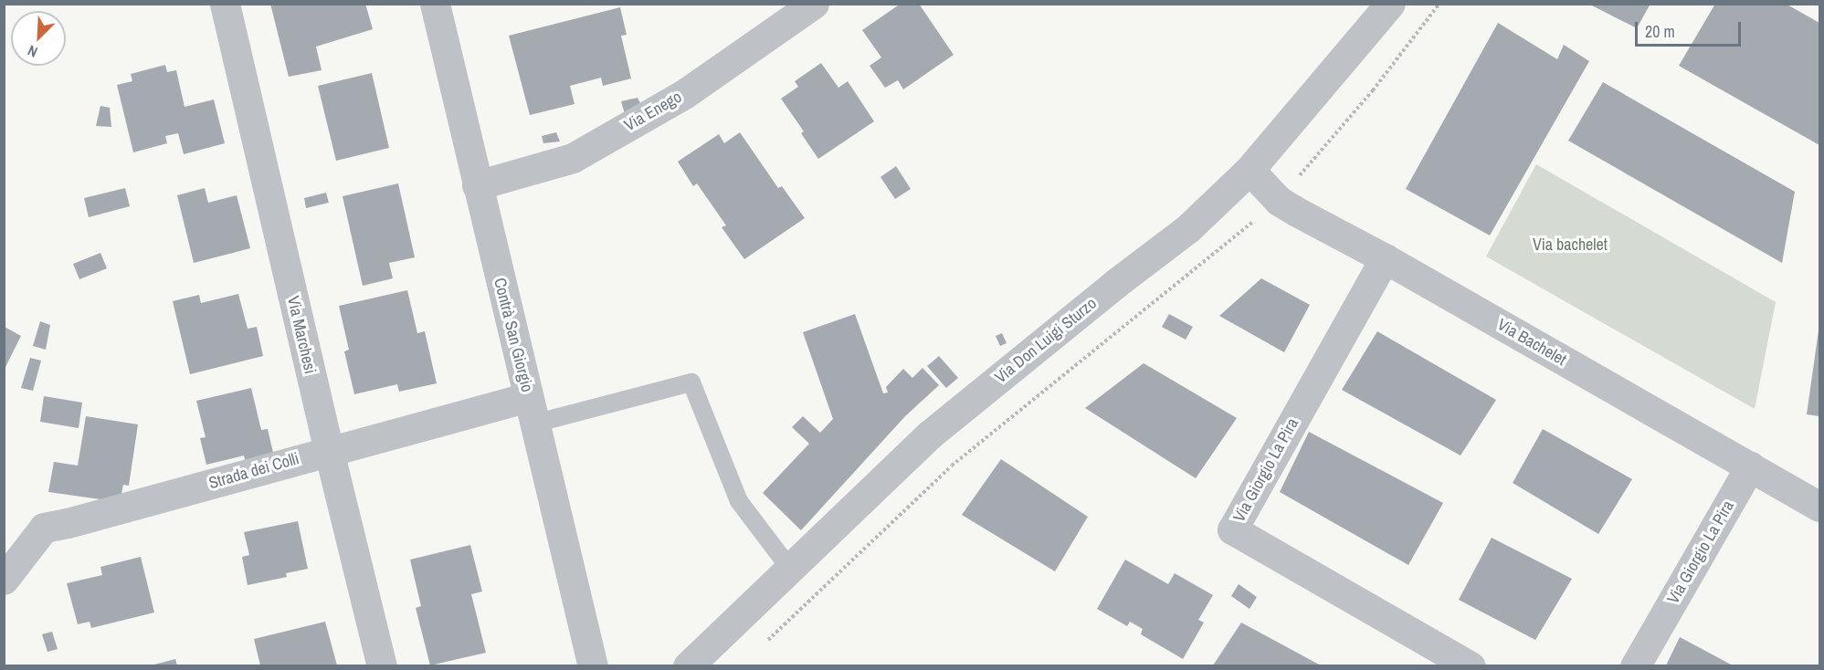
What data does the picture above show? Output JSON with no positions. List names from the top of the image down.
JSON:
{
  "streets": {
    "street": [
      "Via Enego",
      "Via Marchesi",
      "Contrà San Giorgio",
      "Via Don Luigi Sturzo",
      "Via Bachelet",
      "Via Giorgio La Pira",
      "Strada dei Colli"
    ]
  },
  "crossings": [
    ["Via Enego", "Contrà San Giorgio"],
    ["Via Marchesi", "Strada dei Colli"],
    ["Contrà San Giorgio", "Strada dei Colli"],
    ["Via Don Luigi Sturzo", "Via Bachelet"],
    ["Via Bachelet", "Via Giorgio La Pira"]
  ],
  "parks": ["Via bachelet"],
  "scale_bar": "20 m",
  "north": "bottom left"
}
